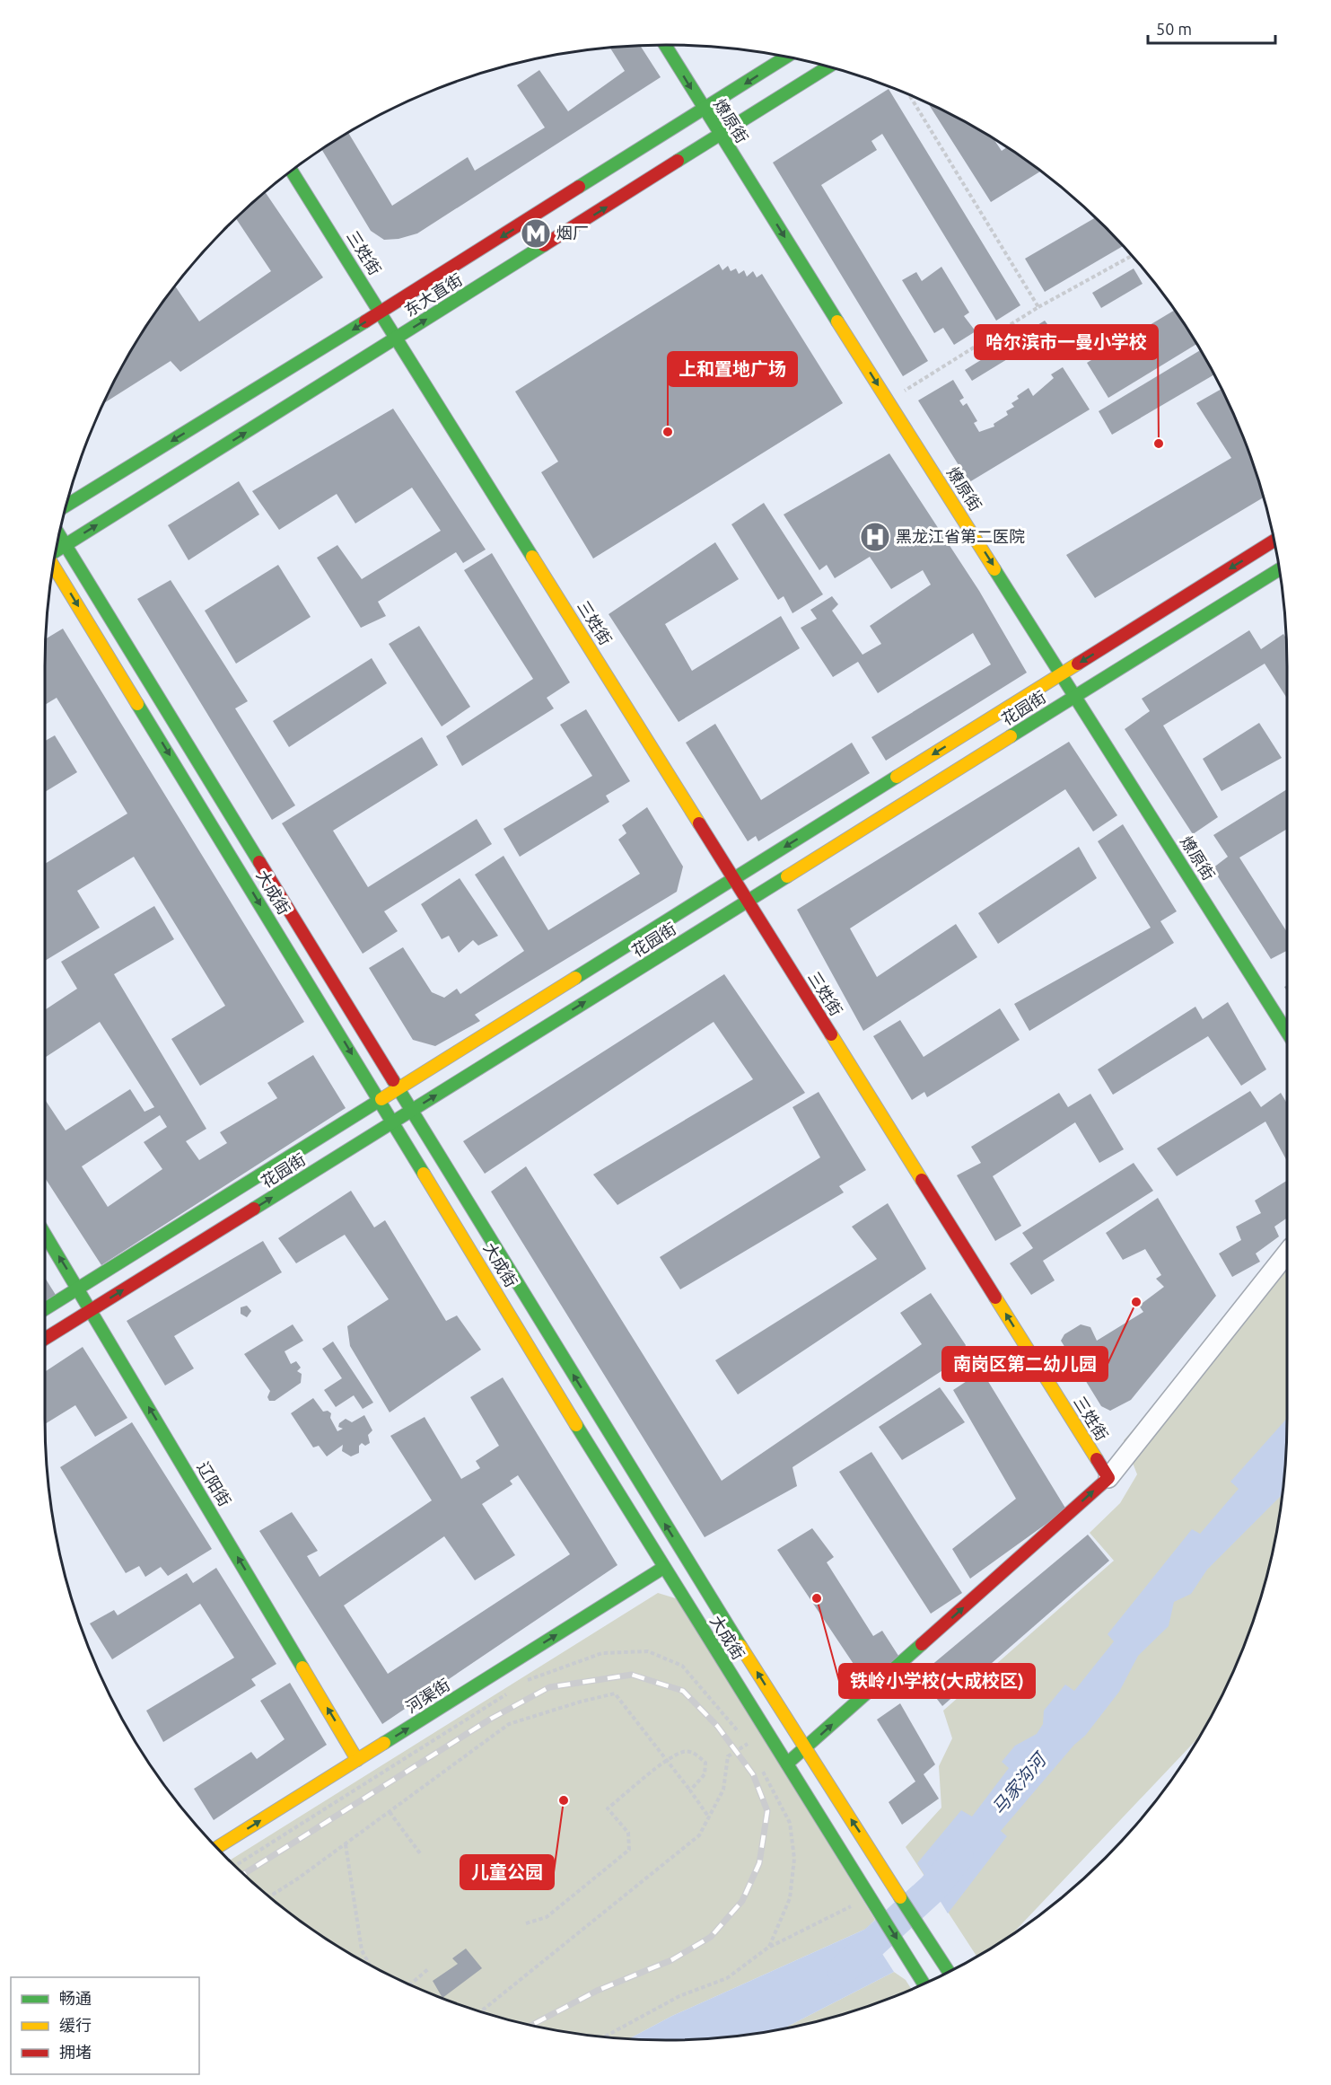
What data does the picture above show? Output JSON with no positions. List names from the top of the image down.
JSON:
{
  "streets": {
    "main road": [
      "燎原街",
      "三姓街",
      "东大直街",
      "花园街",
      "大成街",
      "辽阳街",
      "河渠街"
    ]
  },
  "crossings": [
    ["燎原街", "东大直街"],
    ["燎原街", "花园街"],
    ["三姓街", "东大直街"],
    ["三姓街", "花园街"],
    ["东大直街", "大成街"],
    ["花园街", "大成街"],
    ["花园街", "辽阳街"],
    ["大成街", "河渠街"],
    ["辽阳街", "河渠街"]
  ],
  "one_way": [
    "燎原街",
    "三姓街",
    "辽阳街",
    "河渠街"
  ],
  "water": ["马家沟河"],
  "places": {
    "metro station": ["烟厂"],
    "other": [
      "上和置地广场",
      "哈尔滨市一曼小学校",
      "南岗区第二幼儿园",
      "铁岭小学校(大成校区)",
      "儿童公园"
    ],
    "hospital": ["黑龙江省第二医院"]
  },
  "legend": ["畅通", "缓行", "拥堵"],
  "scale_bar": "50 m"
}
